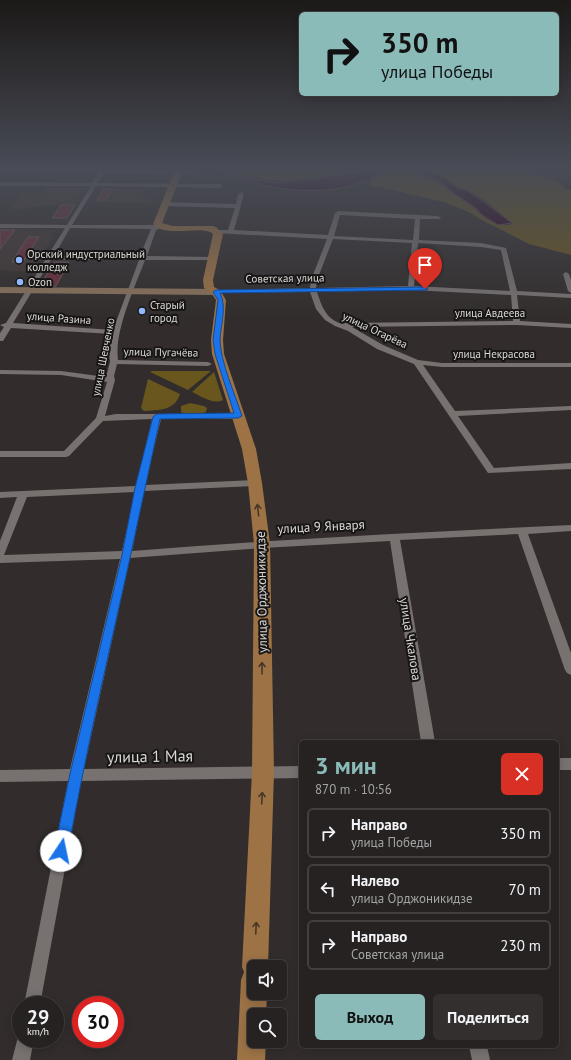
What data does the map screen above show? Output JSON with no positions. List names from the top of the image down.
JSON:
{
  "streets": {
    "main road": ["улица Шевченко", "улица Орджоникидзе"],
    "street": [
      "Советская улица",
      "улица Авдеева",
      "улица Разина",
      "улица Огарёва",
      "улица Пугачёва",
      "улица Некрасова",
      "улица 9 Января",
      "улица Чкалова",
      "улица 1 Мая"
    ]
  },
  "crossings": [
    ["Советская улица", "улица Огарёва"],
    ["Советская улица", "улица Шевченко"],
    ["Советская улица", "улица Орджоникидзе"],
    ["улица Авдеева", "улица Огарёва"],
    ["улица Разина", "улица Шевченко"],
    ["улица Огарёва", "улица Некрасова"],
    ["улица Пугачёва", "улица Шевченко"],
    ["улица 9 Января", "улица Орджоникидзе"],
    ["улица 9 Января", "улица Чкалова"],
    ["улица Орджоникидзе", "улица 1 Мая"]
  ],
  "one_way": ["улица Орджоникидзе"],
  "places": ["Орский индустриальный колледж", "Ozon", "Старый город"],
  "page": {
    "turn": ["350 m", "улица Победы"],
    "heading": ["3 мин", "870 m · 10:56"],
    "list": [
      {
        "name": "Направо",
        "note": "улица Победы",
        "value": "350 m"
      },
      {
        "name": "Налево",
        "note": "улица Орджоникидзе",
        "value": "70 m"
      },
      {
        "name": "Направо",
        "note": "Советская улица",
        "value": "230 m"
      }
    ],
    "buttons": ["Выход", "Поделиться"],
    "speed": "29 km/h",
    "limit": "30"
  }
}
